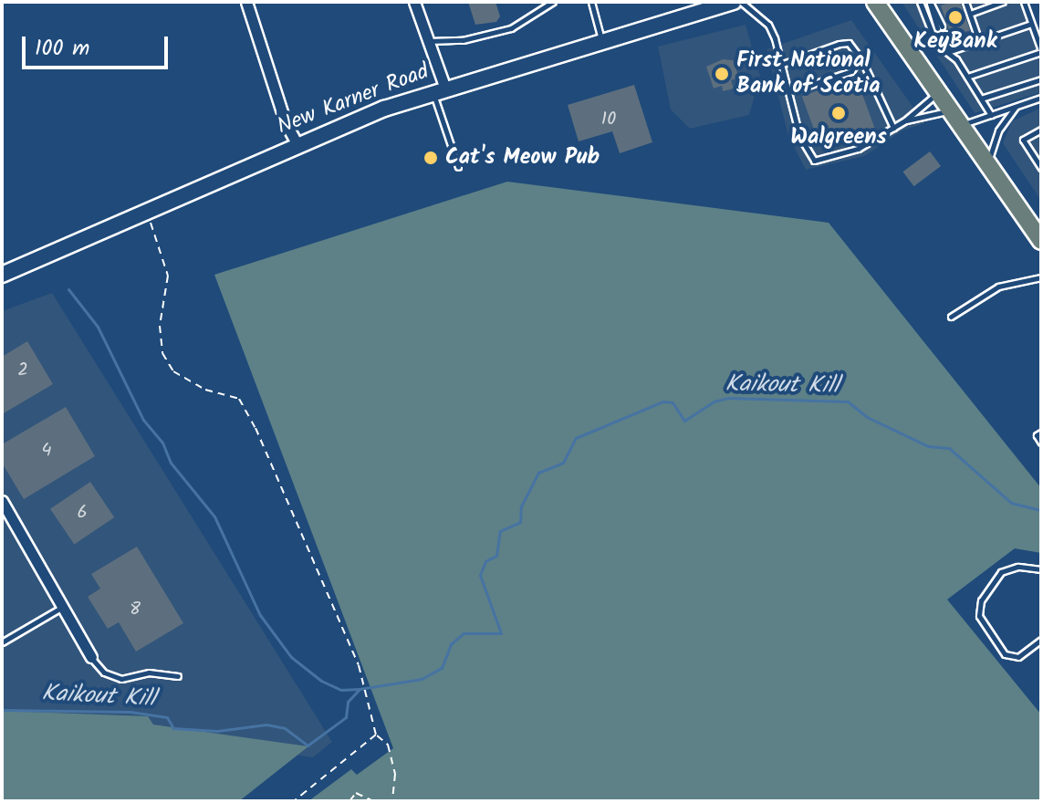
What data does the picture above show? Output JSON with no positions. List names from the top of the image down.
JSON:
{
  "streets": {
    "main road": ["New Karner Road"]
  },
  "water": ["Kaikout Kill"],
  "places": [
    "KeyBank",
    "First National Bank of Scotia",
    "Walgreens",
    "Cat's Meow Pub"
  ],
  "house_numbers": [
    "10",
    "2",
    "4",
    "6",
    "8"
  ],
  "scale_bar": "100 m"
}
